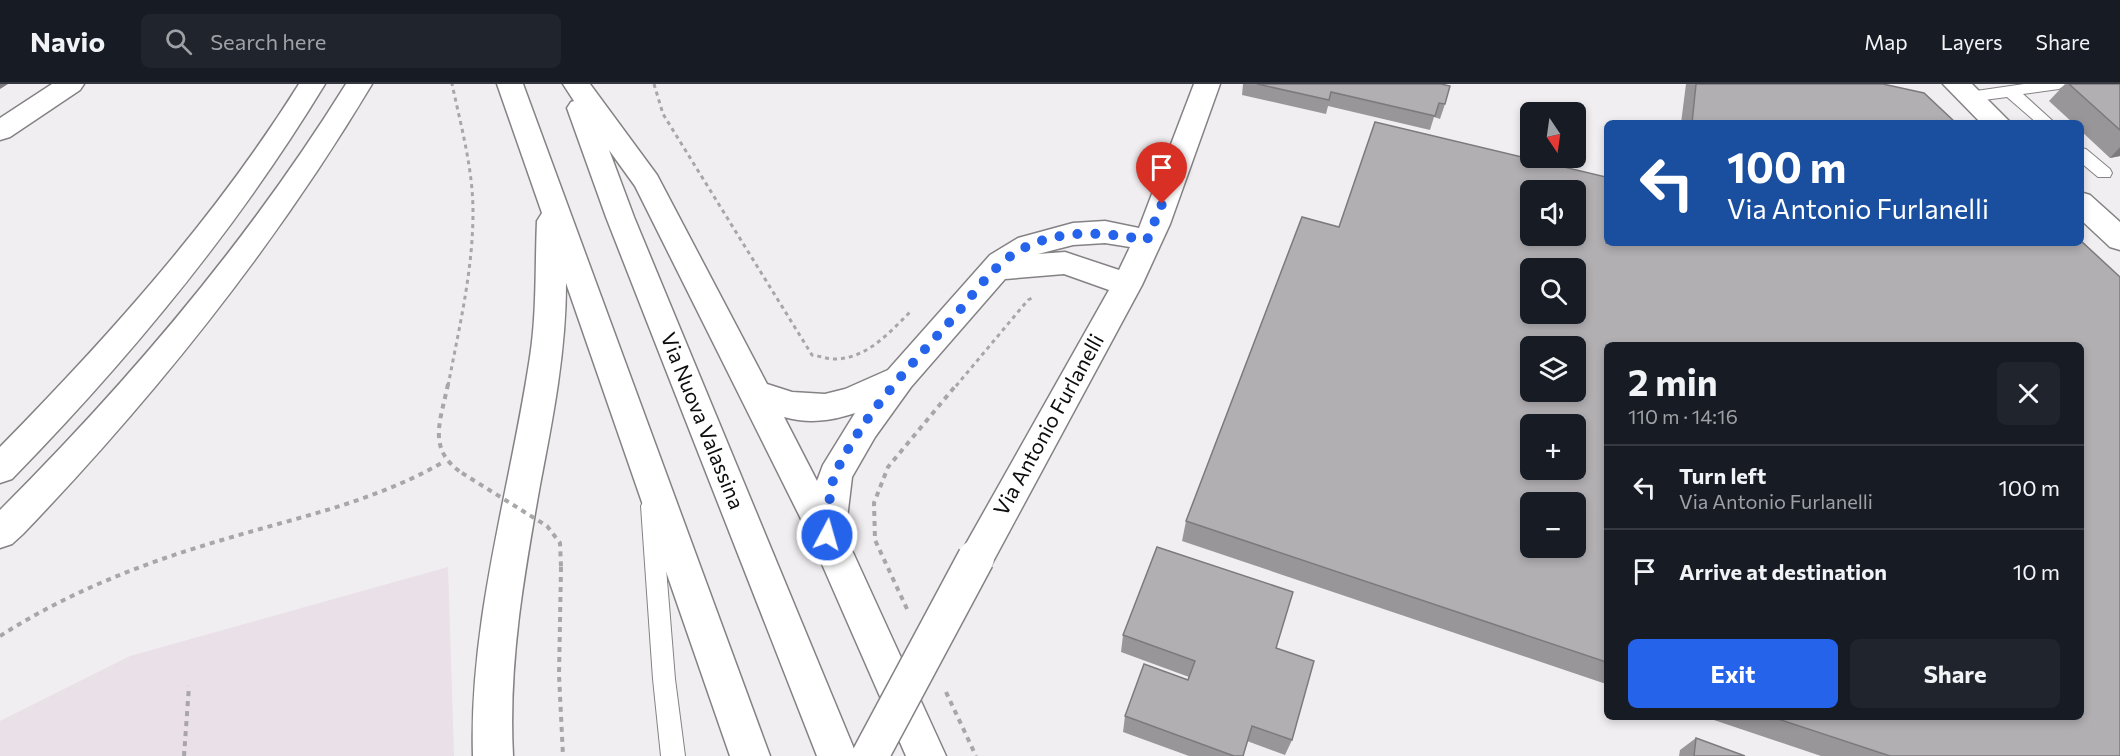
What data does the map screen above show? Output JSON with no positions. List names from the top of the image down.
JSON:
{
  "streets": {
    "main road": ["Via Nuova Valassina", "Via Antonio Furlanelli"]
  },
  "north": "bottom",
  "page": {
    "header": "Navio",
    "search": "Search here",
    "nav": ["Map", "Layers", "Share"],
    "map_buttons": ["+", "−"],
    "turn": ["100 m", "Via Antonio Furlanelli"],
    "heading": ["2 min", "110 m · 14:16"],
    "list": [
      {
        "name": "Turn left",
        "note": "Via Antonio Furlanelli",
        "value": "100 m"
      },
      {
        "name": "Arrive at destination",
        "value": "10 m"
      }
    ],
    "buttons": ["Exit", "Share"]
  }
}
